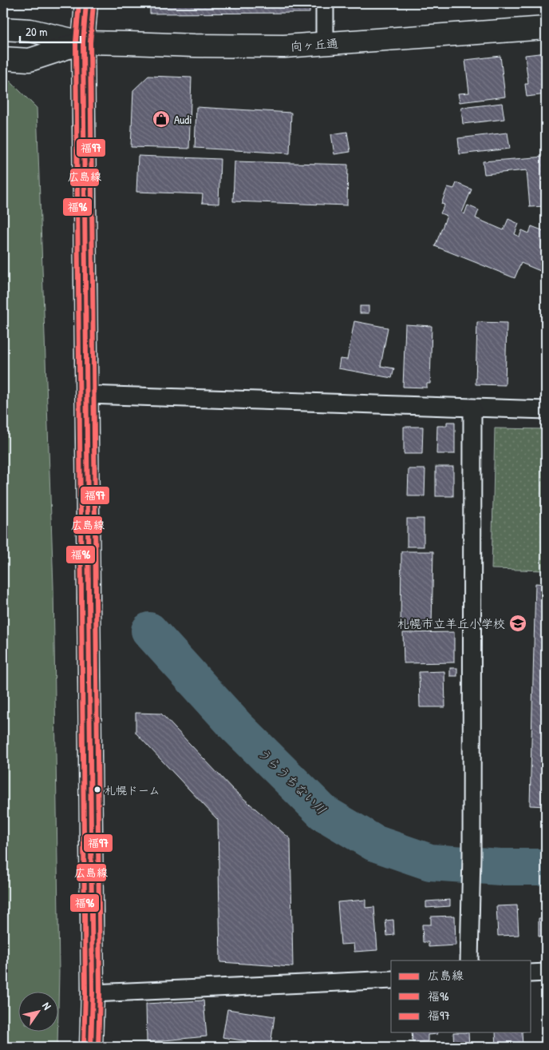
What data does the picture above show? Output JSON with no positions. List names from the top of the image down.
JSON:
{
  "streets": {
    "main road": ["向ヶ丘通"]
  },
  "water": ["うらうちない川"],
  "places": {
    "shop": ["Audi"],
    "school or university": ["札幌市立羊丘小学校"],
    "other": ["札幌ドーム"]
  },
  "lines": ["transit line 広島線", "transit line 福96", "transit line 福97"],
  "legend": ["広島線", "福96", "福97"],
  "scale_bar": "20 m",
  "north": "top right"
}
